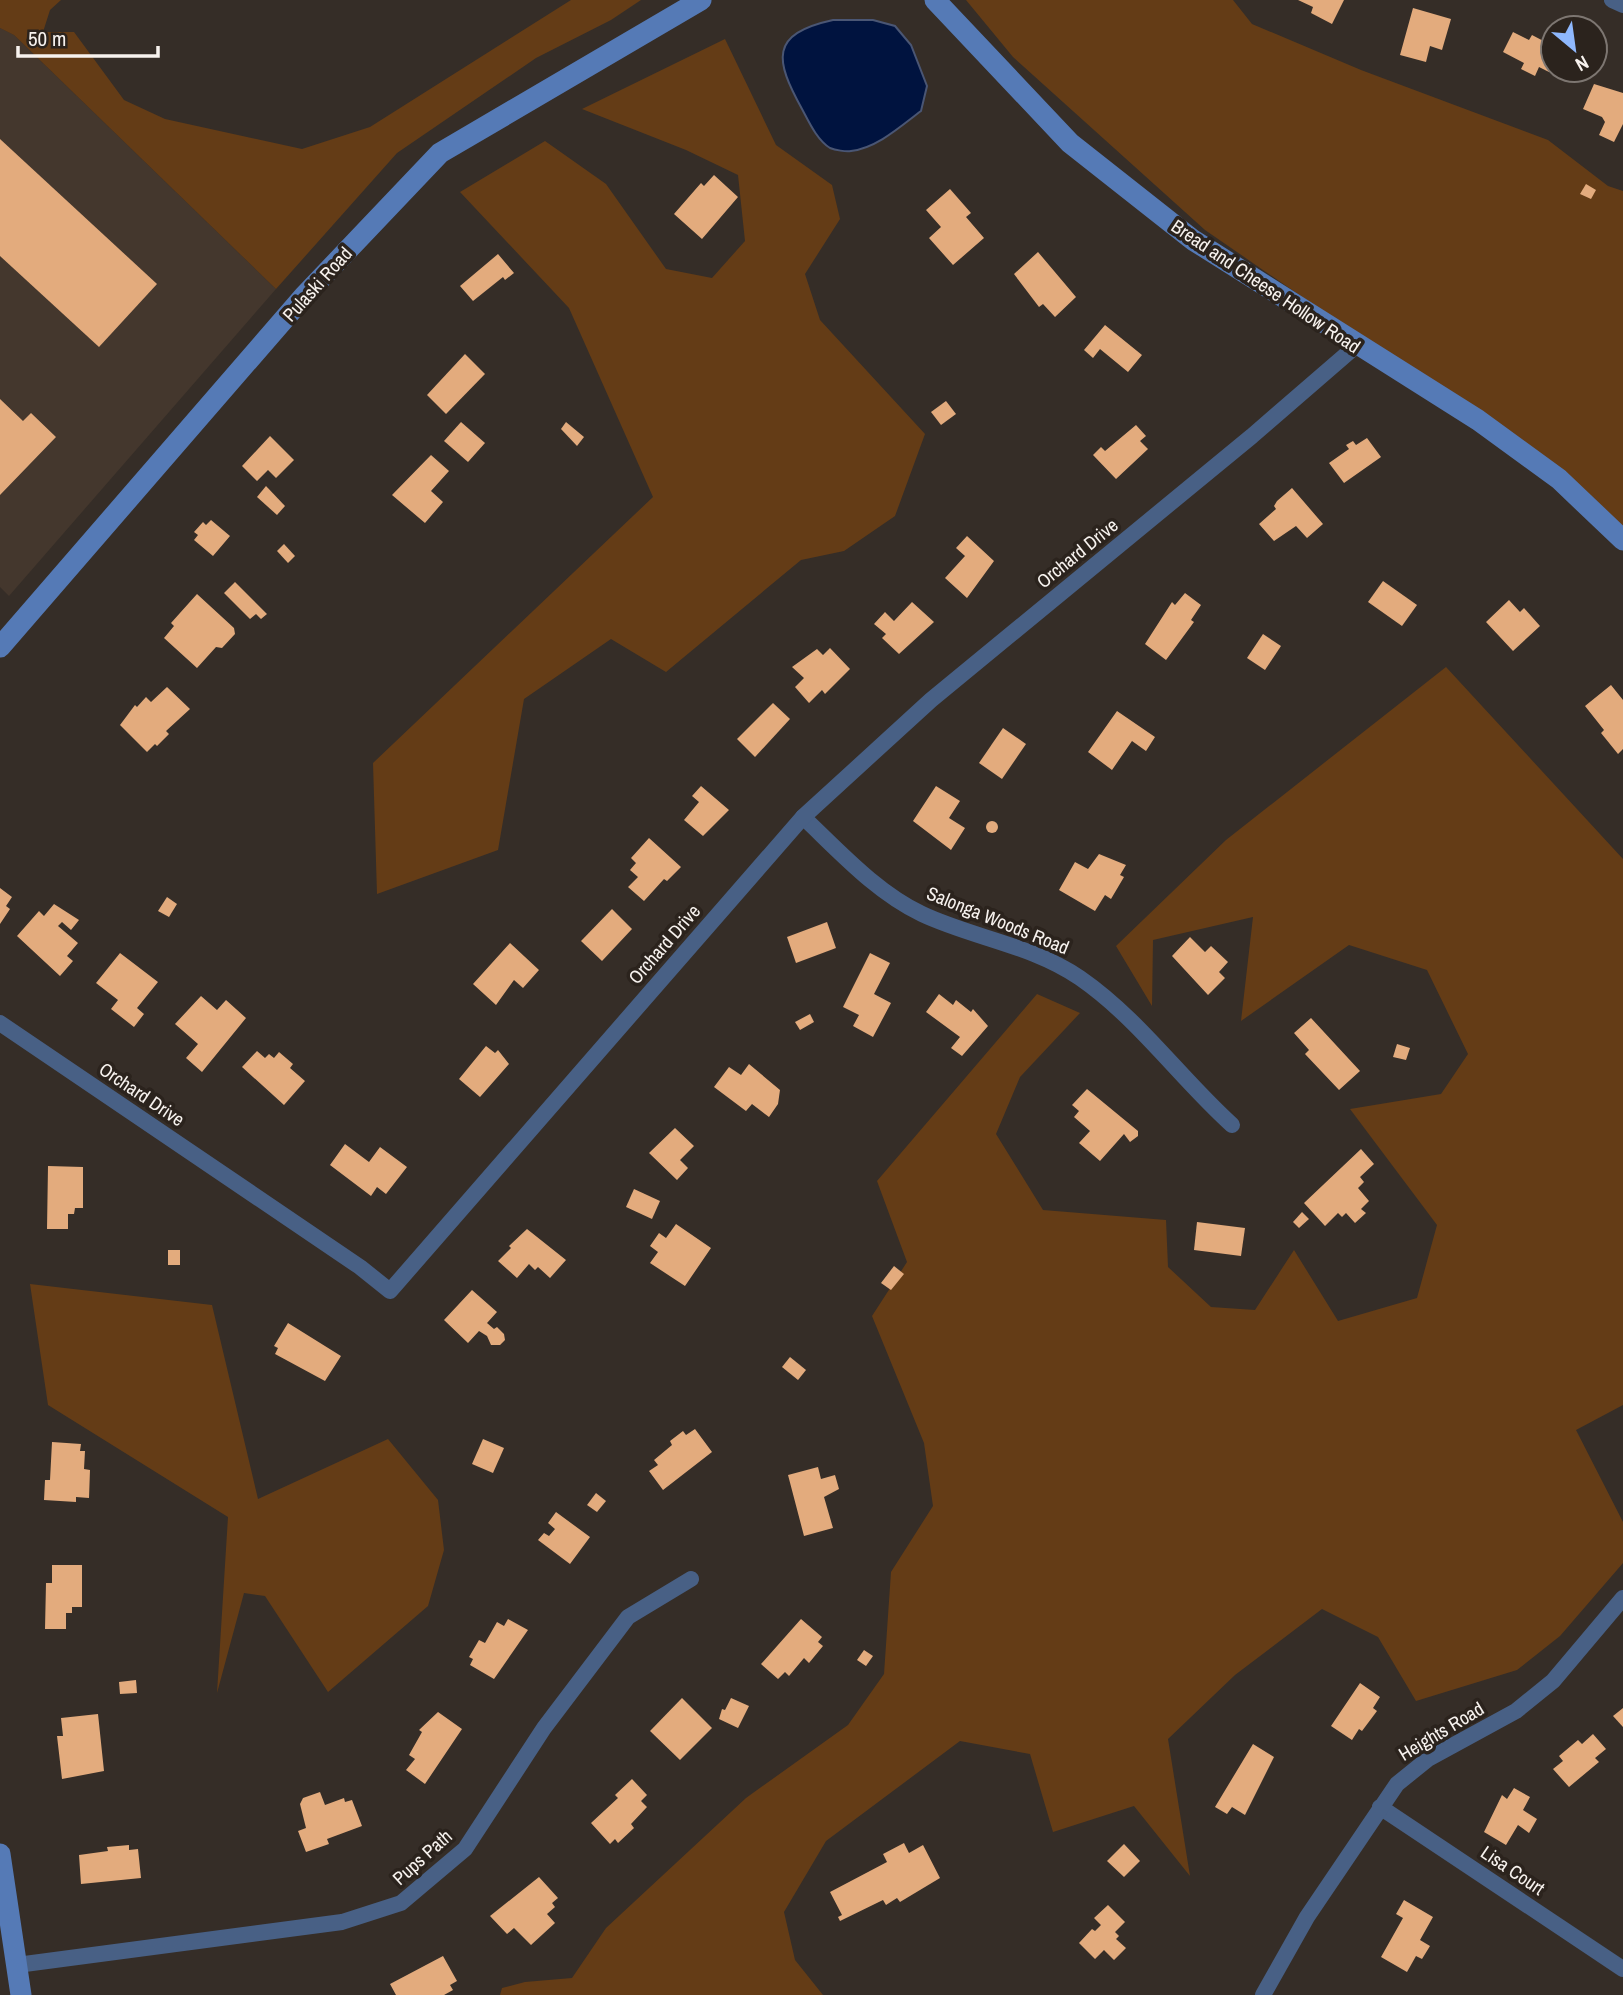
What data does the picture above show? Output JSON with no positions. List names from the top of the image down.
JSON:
{
  "streets": {
    "main road": ["Pulaski Road", "Bread and Cheese Hollow Road"],
    "street": [
      "Orchard Drive",
      "Salonga Woods Road",
      "Heights Road",
      "Pups Path",
      "Lisa Court"
    ]
  },
  "crossings": [
    ["Bread and Cheese Hollow Road", "Orchard Drive"],
    ["Orchard Drive", "Salonga Woods Road"],
    ["Heights Road", "Lisa Court"]
  ],
  "scale_bar": "50 m",
  "north": "bottom right"
}
